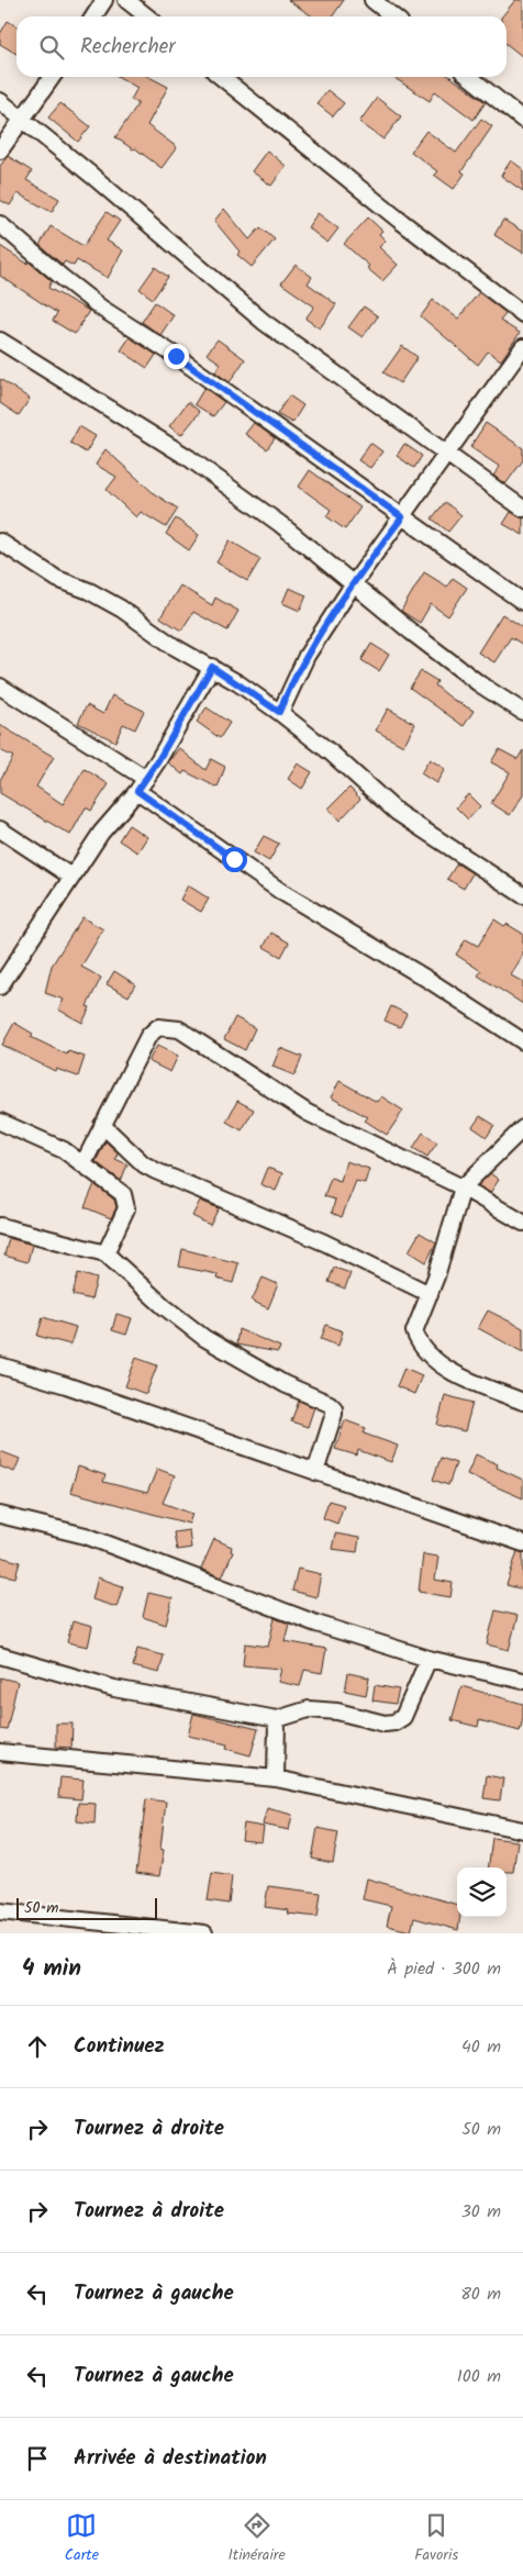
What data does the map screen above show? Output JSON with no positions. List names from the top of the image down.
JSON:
{
  "scale_bar": "50 m",
  "page": {
    "search": "Rechercher",
    "scale": "50 m",
    "heading": ["4 min", "À pied · 300 m"],
    "list": [
      ["Continuez", "40 m"],
      ["Tournez à droite", "50 m"],
      ["Tournez à droite", "30 m"],
      ["Tournez à gauche", "80 m"],
      ["Tournez à gauche", "100 m"],
      "Arrivée à destination"
    ],
    "nav": ["Carte", "Itinéraire", "Favoris"]
  }
}
